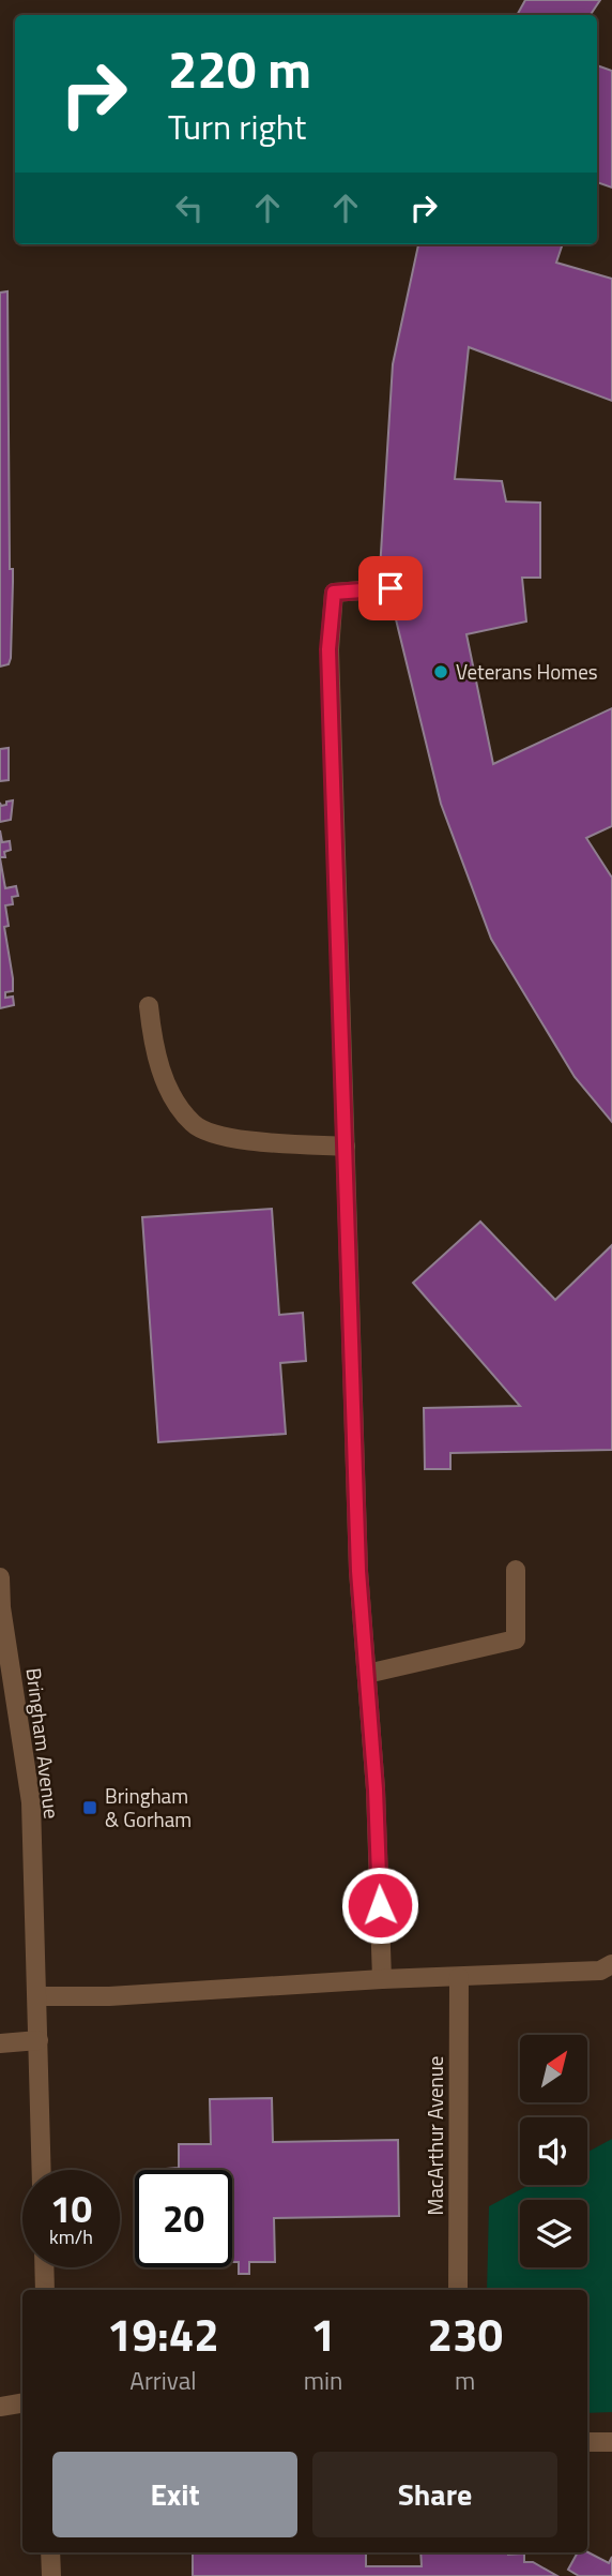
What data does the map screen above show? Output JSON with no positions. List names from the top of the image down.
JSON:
{
  "streets": {
    "street": ["Bringham Avenue", "MacArthur Avenue"]
  },
  "places": {
    "other": ["Veterans Homes"],
    "transit": ["Bringham & Gorham"]
  },
  "north": "top right",
  "page": {
    "turn": ["220 m", "Turn right"],
    "speed": "10 km/h",
    "limit": "20",
    "eta": [
      "19:42",
      "Arrival",
      "1",
      "min",
      "230",
      "m"
    ],
    "buttons": ["Exit", "Share"]
  }
}
